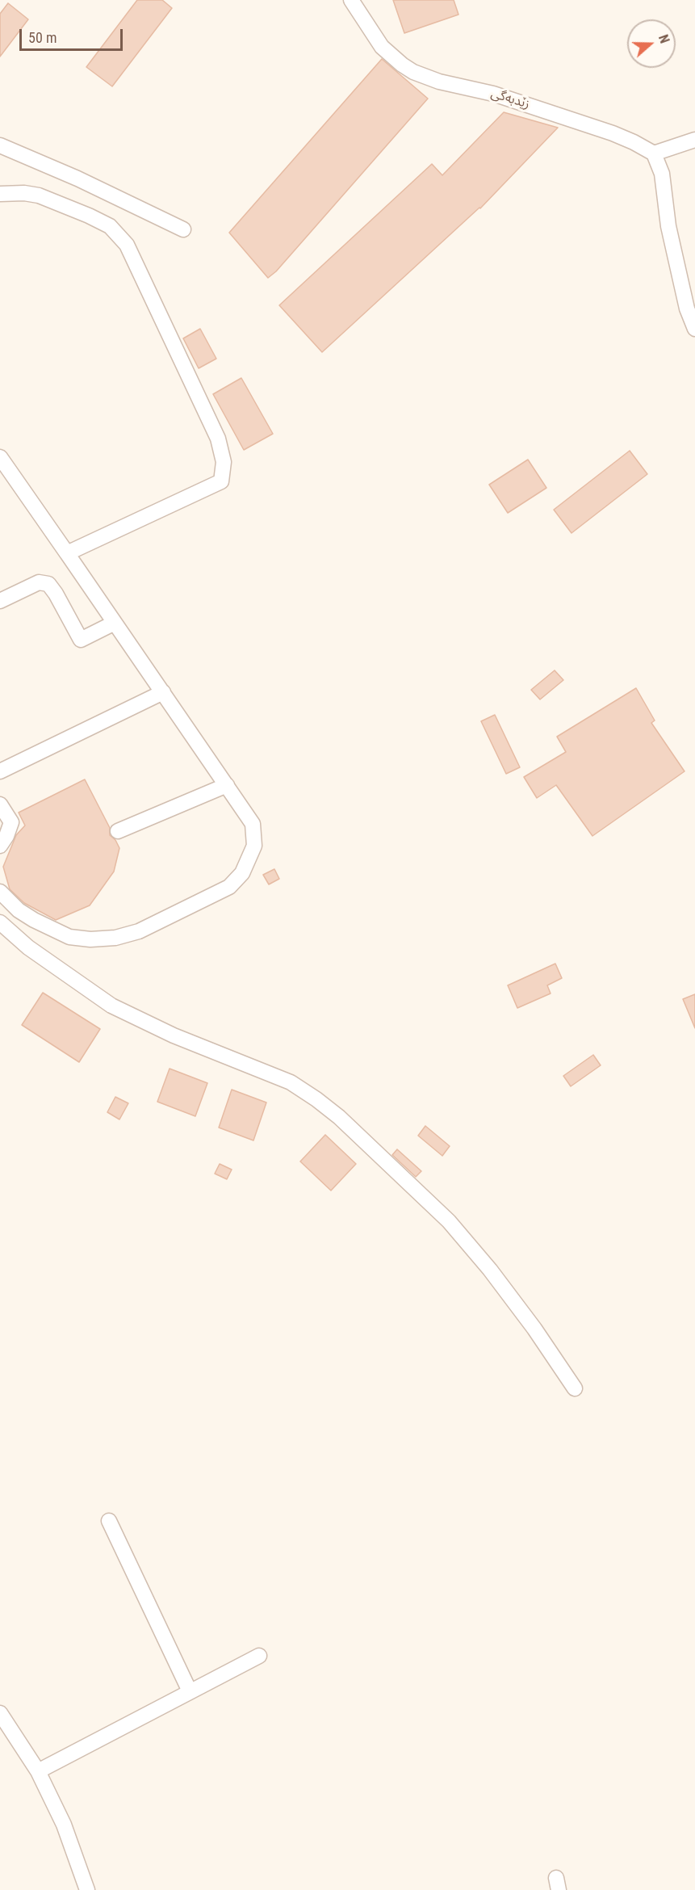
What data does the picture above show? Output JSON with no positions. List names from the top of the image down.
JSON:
{
  "streets": {
    "street": ["زێدبەگی"]
  },
  "scale_bar": "50 m",
  "north": "right"
}
